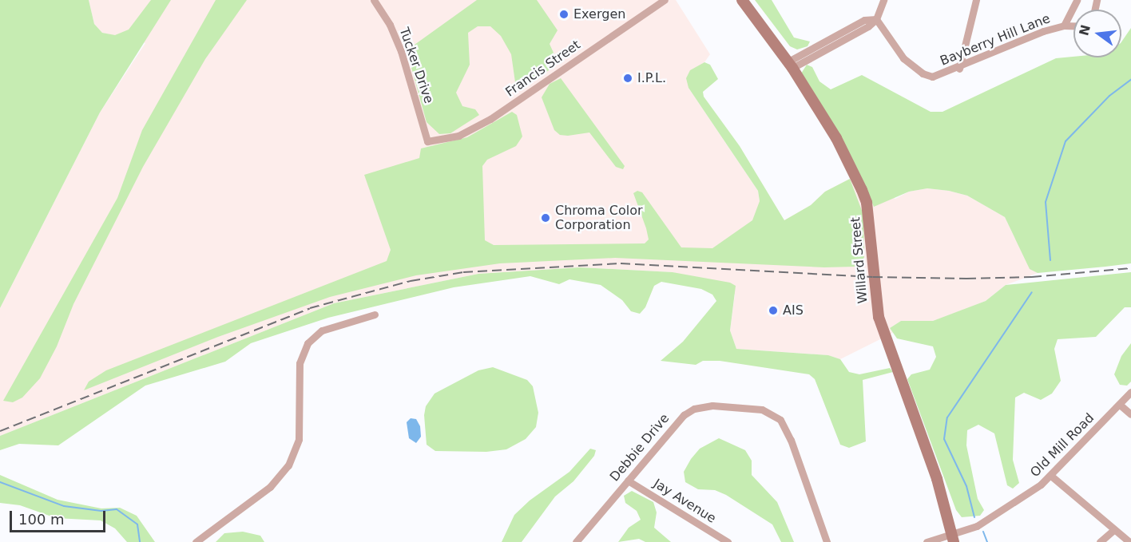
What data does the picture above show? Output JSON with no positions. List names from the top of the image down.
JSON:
{
  "streets": {
    "street": [
      "Bayberry Hill Lane",
      "Tucker Drive",
      "Francis Street",
      "Willard Street",
      "Old Mill Road",
      "Debbie Drive",
      "Jay Avenue"
    ]
  },
  "crossings": [
    ["Tucker Drive", "Francis Street"],
    ["Willard Street", "Old Mill Road"],
    ["Debbie Drive", "Jay Avenue"]
  ],
  "places": [
    "Exergen",
    "I.P.L.",
    "Chroma Color Corporation",
    "AIS"
  ],
  "scale_bar": "100 m",
  "north": "left"
}
